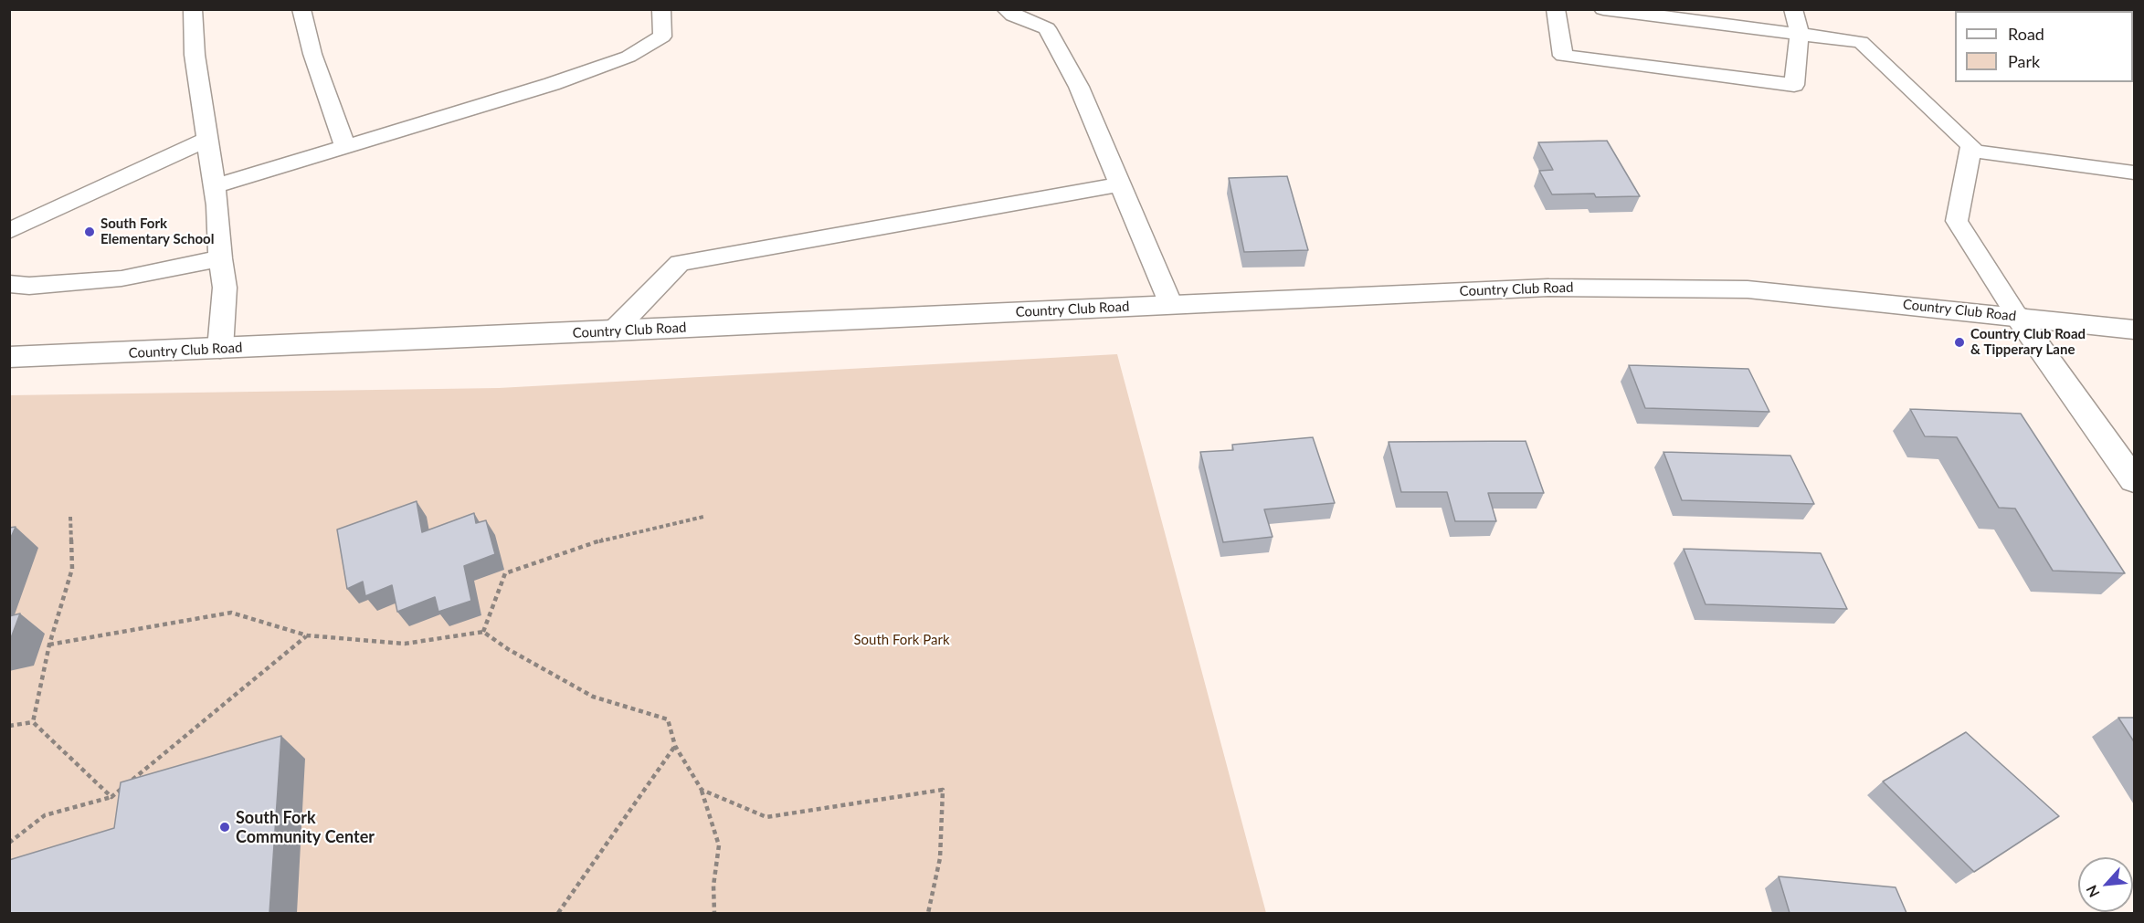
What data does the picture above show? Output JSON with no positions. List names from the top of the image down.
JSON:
{
  "streets": {
    "main road": ["Country Club Road"]
  },
  "parks": ["South Fork Park"],
  "places": ["South Fork Elementary School", "Country Club Road & Tipperary Lane", "South Fork Community Center"],
  "legend": ["Road", "Park"],
  "north": "bottom left"
}
